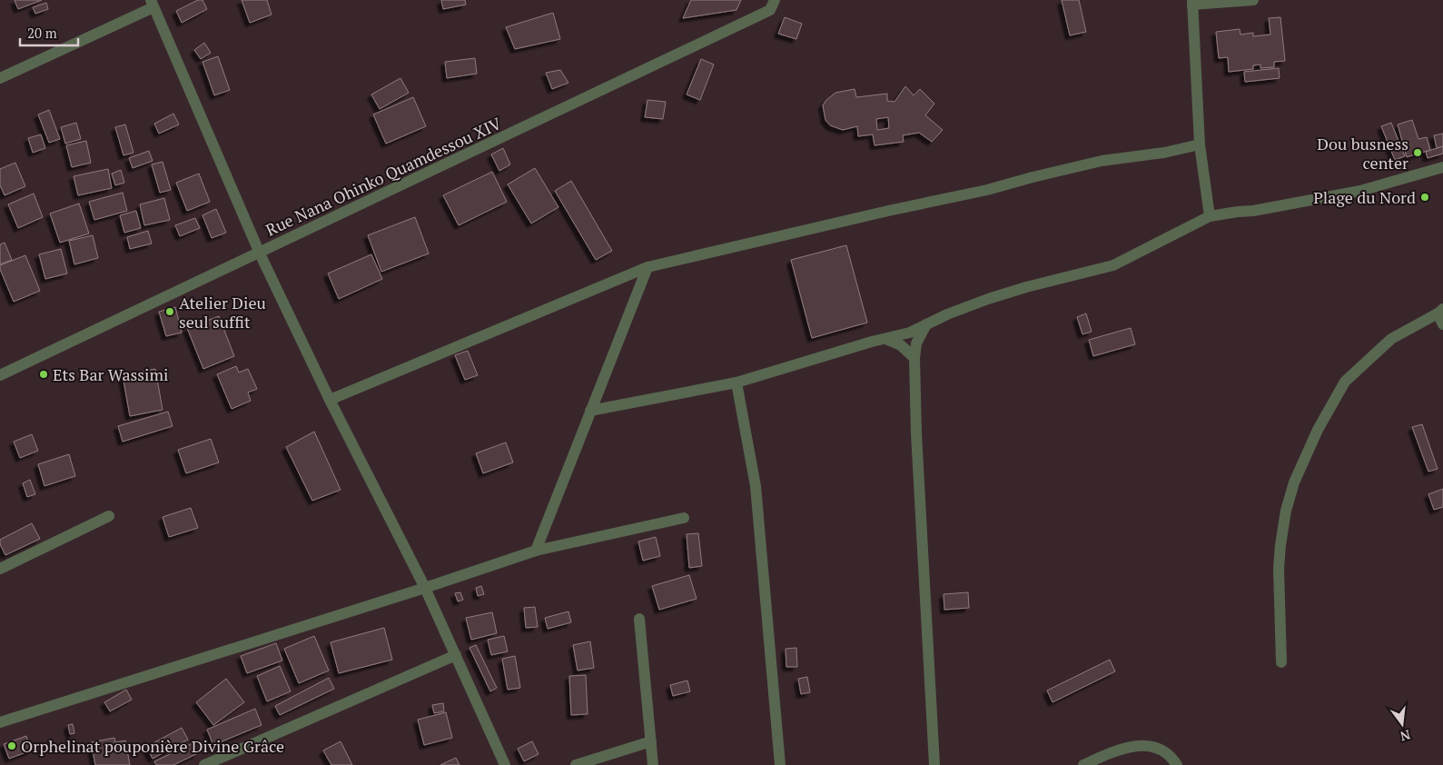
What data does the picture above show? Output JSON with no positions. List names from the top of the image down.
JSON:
{
  "streets": {
    "street": ["Rue Nana Ohinko Quamdessou XIV"]
  },
  "places": [
    "Dou busness center",
    "Plage du Nord",
    "Atelier Dieu seul suffit",
    "Ets Bar Wassimi",
    "Orphelinat pouponière Divine Grâce"
  ],
  "scale_bar": "20 m",
  "north": "bottom"
}
